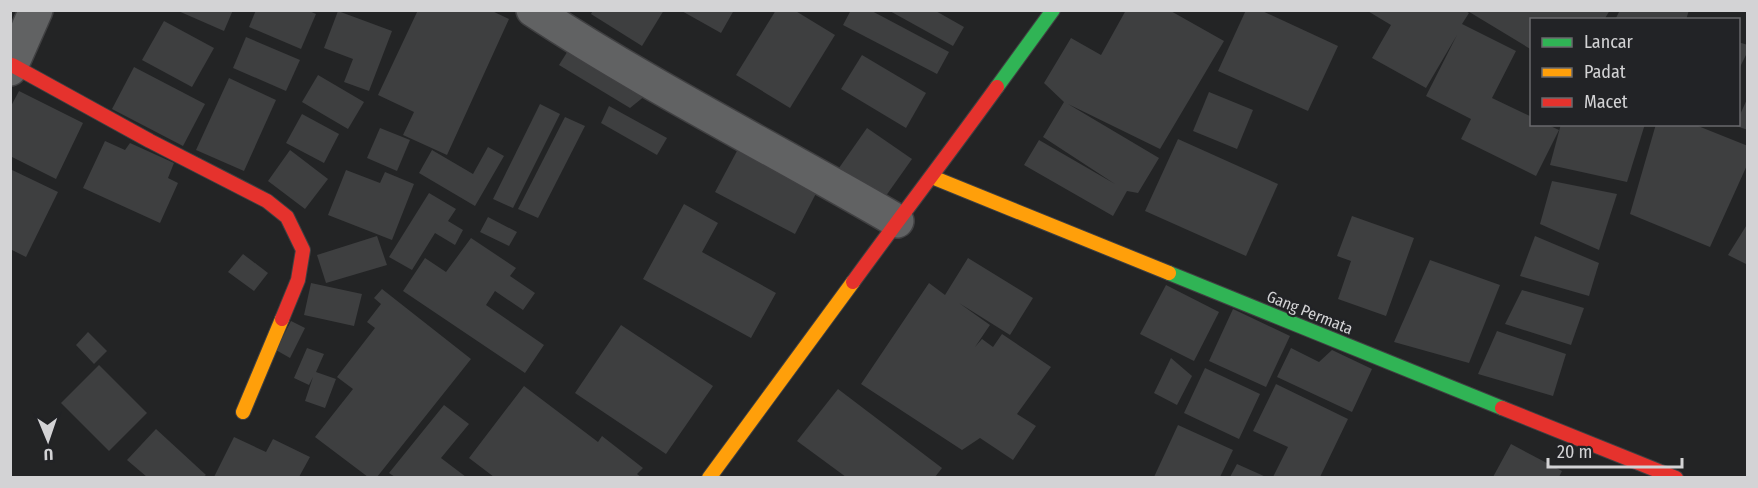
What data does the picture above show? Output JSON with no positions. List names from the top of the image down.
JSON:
{
  "streets": {
    "street": ["Gang Permata"]
  },
  "legend": ["Lancar", "Padat", "Macet"],
  "scale_bar": "20 m",
  "north": "bottom"
}
